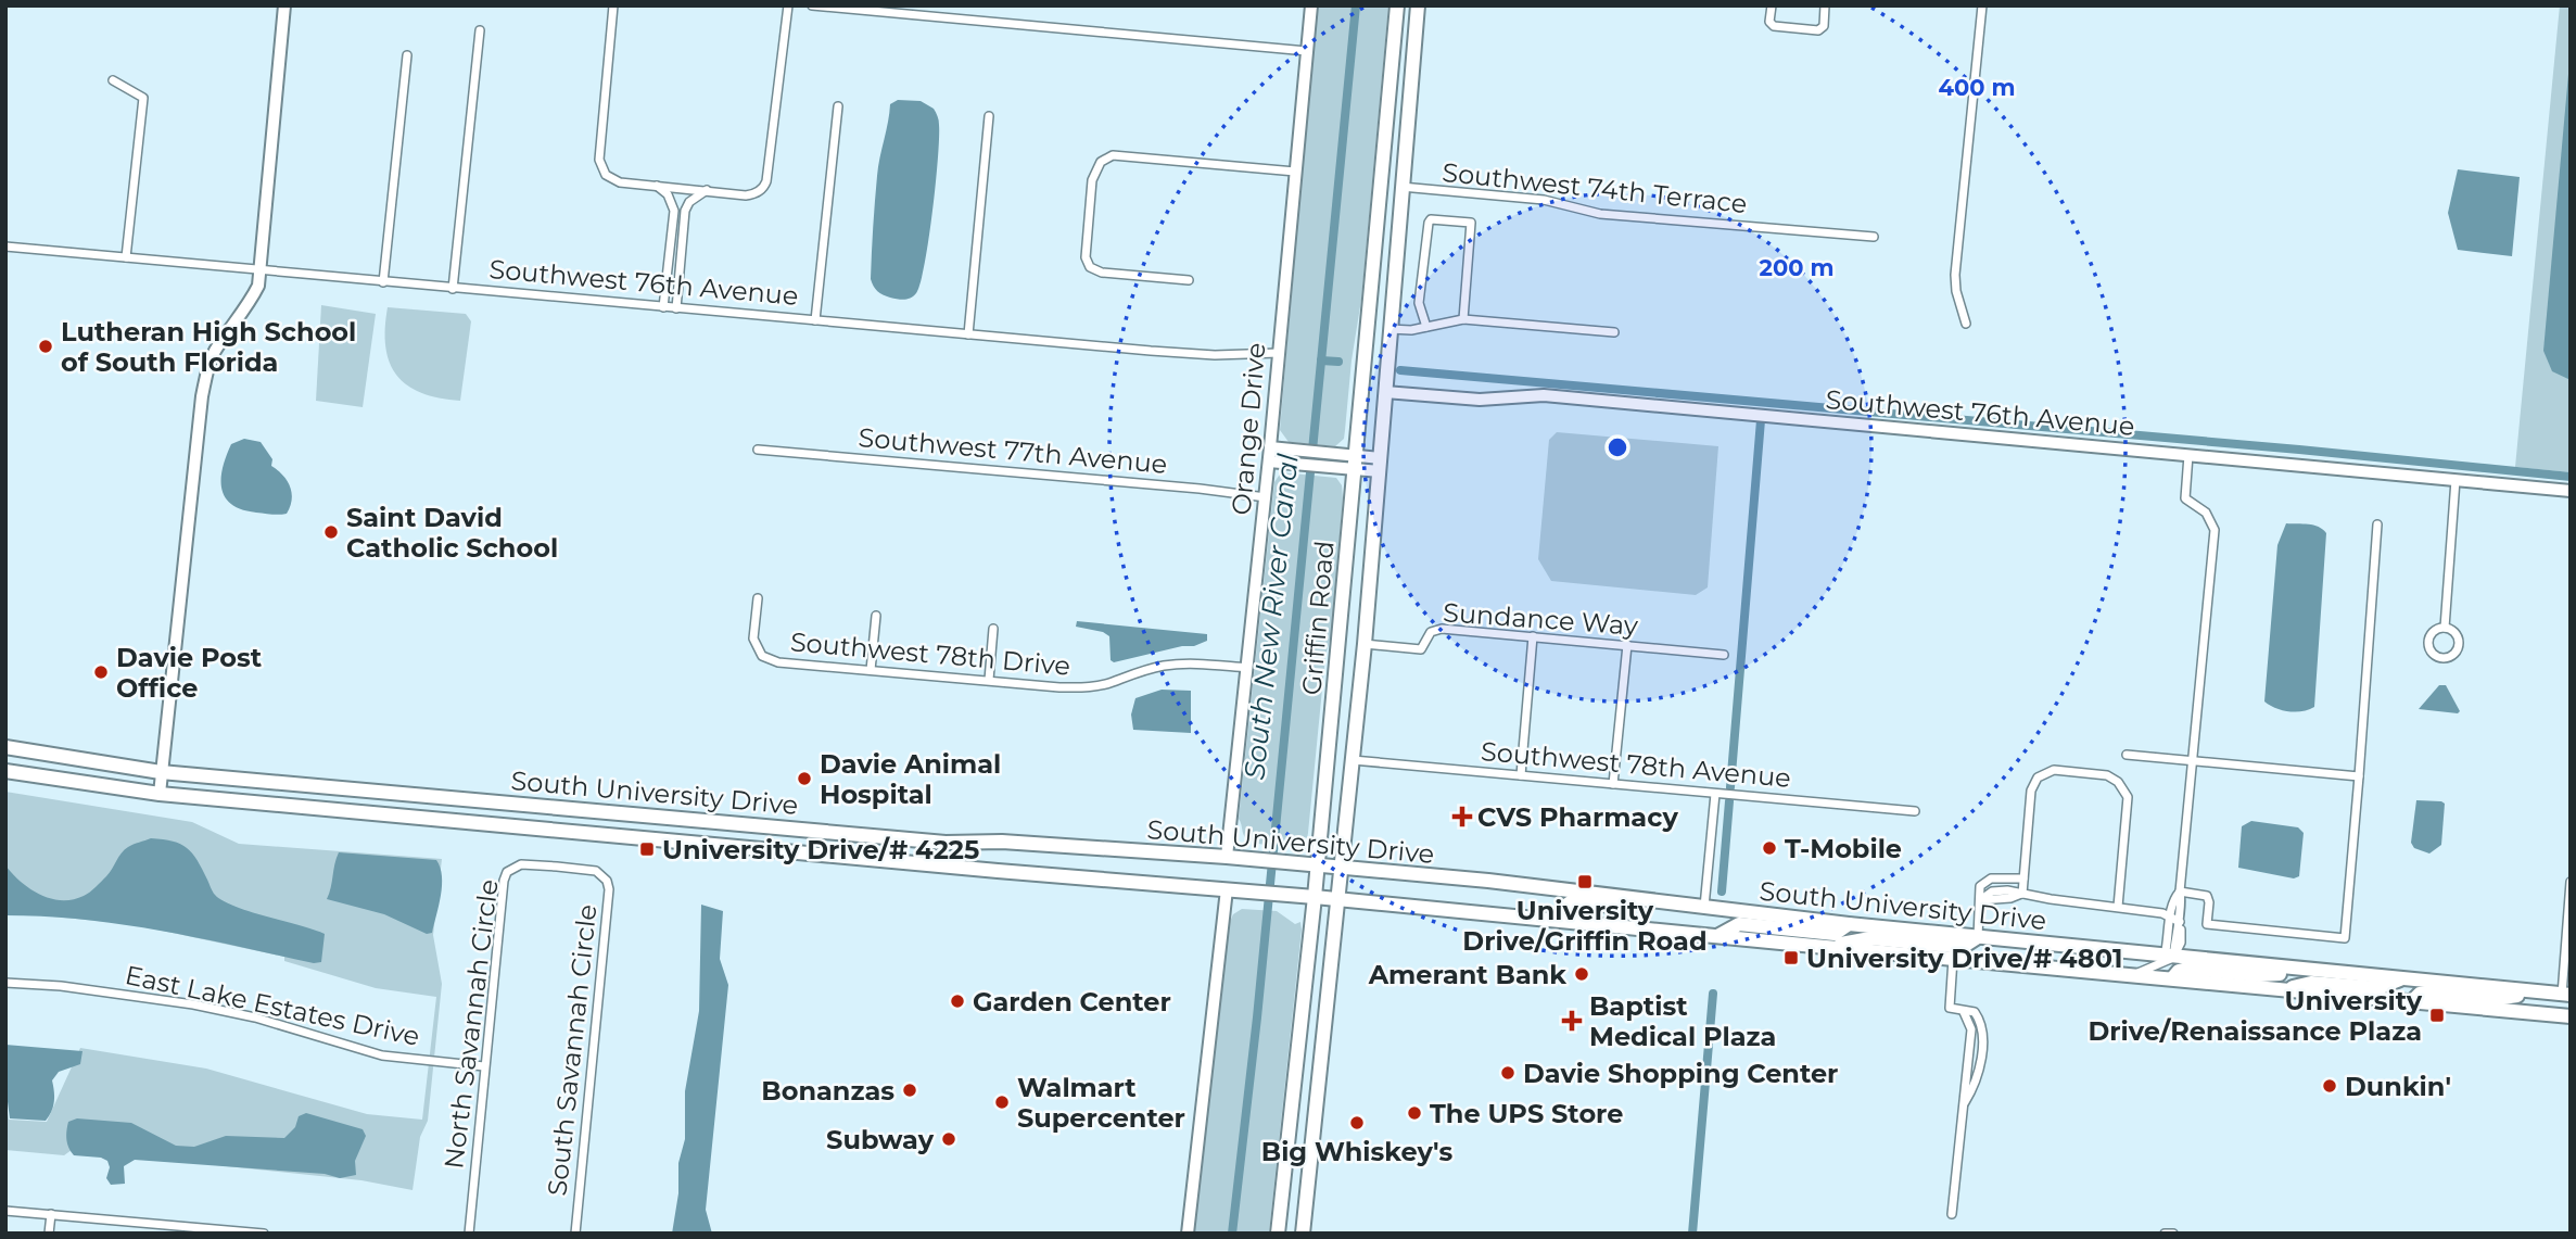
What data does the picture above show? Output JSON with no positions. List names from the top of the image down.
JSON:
{
  "streets": {
    "main road": ["Griffin Road", "South University Drive"],
    "street": [
      "Southwest 74th Terrace",
      "Southwest 76th Avenue",
      "Orange Drive",
      "Southwest 77th Avenue",
      "Sundance Way",
      "Southwest 78th Drive",
      "Southwest 78th Avenue",
      "East Lake Estates Drive",
      "North Savannah Circle",
      "South Savannah Circle"
    ]
  },
  "crossings": [
    ["Southwest 74th Terrace", "Griffin Road"],
    ["Southwest 76th Avenue", "Orange Drive"],
    ["Southwest 76th Avenue", "Griffin Road"],
    ["Orange Drive", "Southwest 77th Avenue"],
    ["Orange Drive", "Southwest 78th Drive"],
    ["Orange Drive", "South University Drive"],
    ["Griffin Road", "Sundance Way"],
    ["Griffin Road", "Southwest 78th Avenue"],
    ["Griffin Road", "South University Drive"],
    ["East Lake Estates Drive", "North Savannah Circle"],
    ["North Savannah Circle", "South Savannah Circle"]
  ],
  "water": ["South New River Canal"],
  "places": {
    "other": [
      "Lutheran High School of South Florida",
      "Saint David Catholic School",
      "Davie Post Office",
      "Davie Animal Hospital",
      "T-Mobile",
      "Amerant Bank",
      "Garden Center",
      "Davie Shopping Center",
      "Dunkin'",
      "Bonanzas",
      "Walmart Supercenter",
      "The UPS Store",
      "Big Whiskey's",
      "Subway"
    ],
    "health": ["CVS Pharmacy", "Baptist Medical Plaza"],
    "transit": [
      "University Drive/# 4225",
      "University Drive/Griffin Road",
      "University Drive/# 4801",
      "University Drive/Renaissance Plaza"
    ]
  },
  "rings": ["400 m", "200 m"]
}
